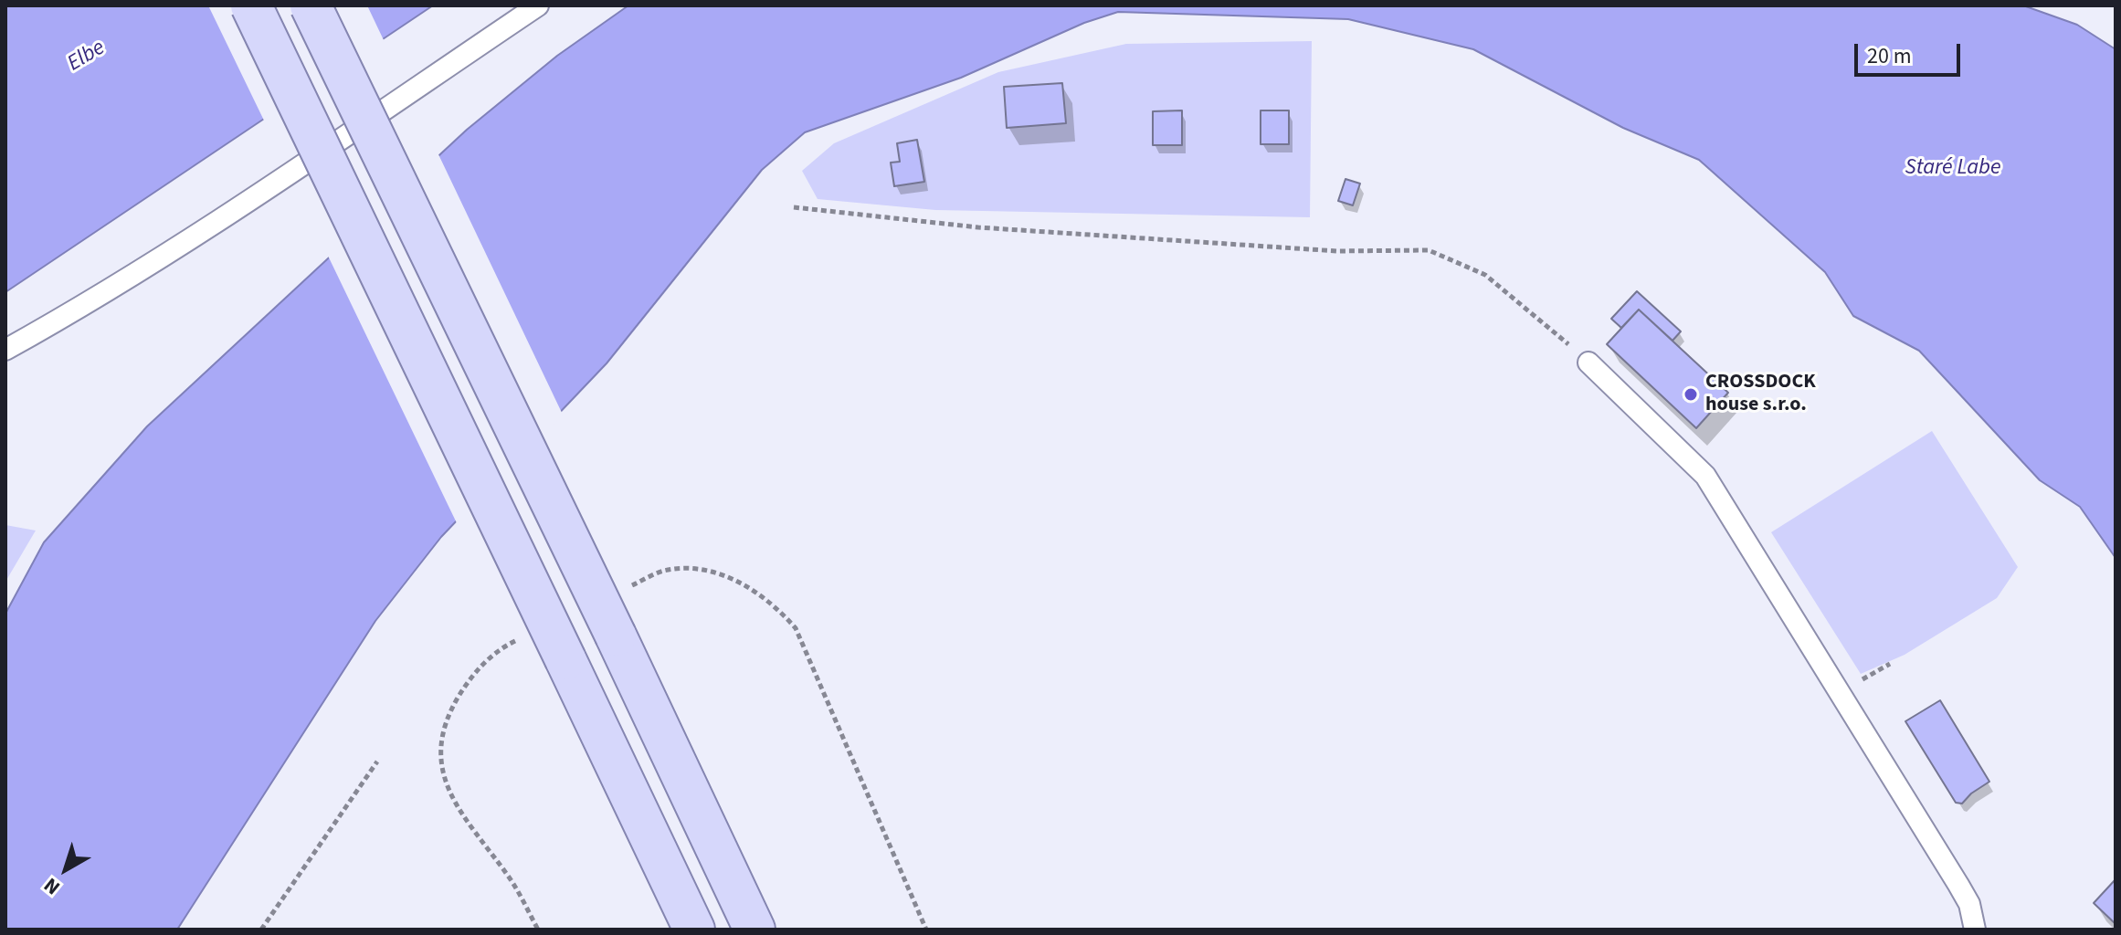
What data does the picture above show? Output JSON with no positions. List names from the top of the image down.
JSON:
{
  "water": ["Elbe", "Staré Labe"],
  "places": ["CROSSDOCK house s.r.o."],
  "scale_bar": "20 m",
  "north": "bottom left"
}
